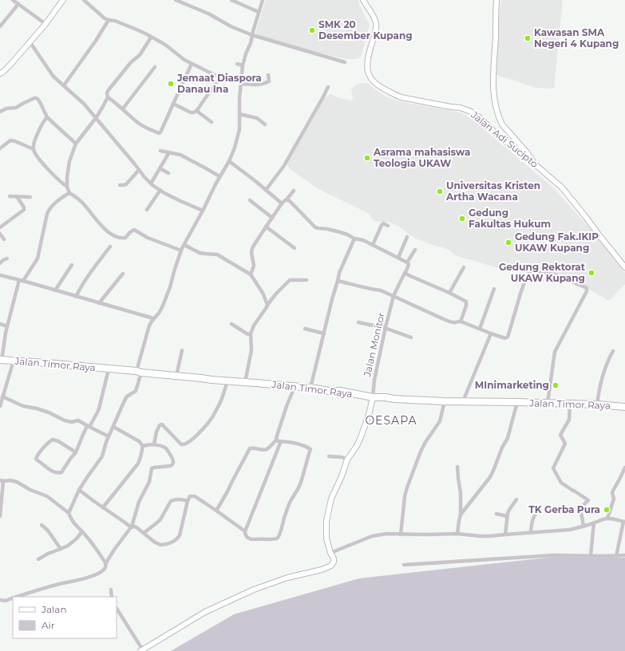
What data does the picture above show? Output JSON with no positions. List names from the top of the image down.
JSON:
{
  "streets": {
    "highway": ["Jalan Timor Raya"],
    "street": ["Jalan Adi Sucipto", "Jalan Monitor"]
  },
  "crossings": [
    ["Jalan Monitor", "Jalan Timor Raya"]
  ],
  "districts": ["OESAPA"],
  "places": [
    "SMK 20 Desember Kupang",
    "Kawasan SMA Negeri 4 Kupang",
    "Jemaat Diaspora Danau Ina",
    "Asrama mahasiswa Teologia UKAW",
    "Universitas Kristen Artha Wacana",
    "Gedung Fakultas Hukum",
    "Gedung Fak.IKIP UKAW Kupang",
    "Gedung Rektorat UKAW Kupang",
    "MInimarketing",
    "TK Gerba Pura"
  ],
  "legend": ["Jalan", "Air"]
}
